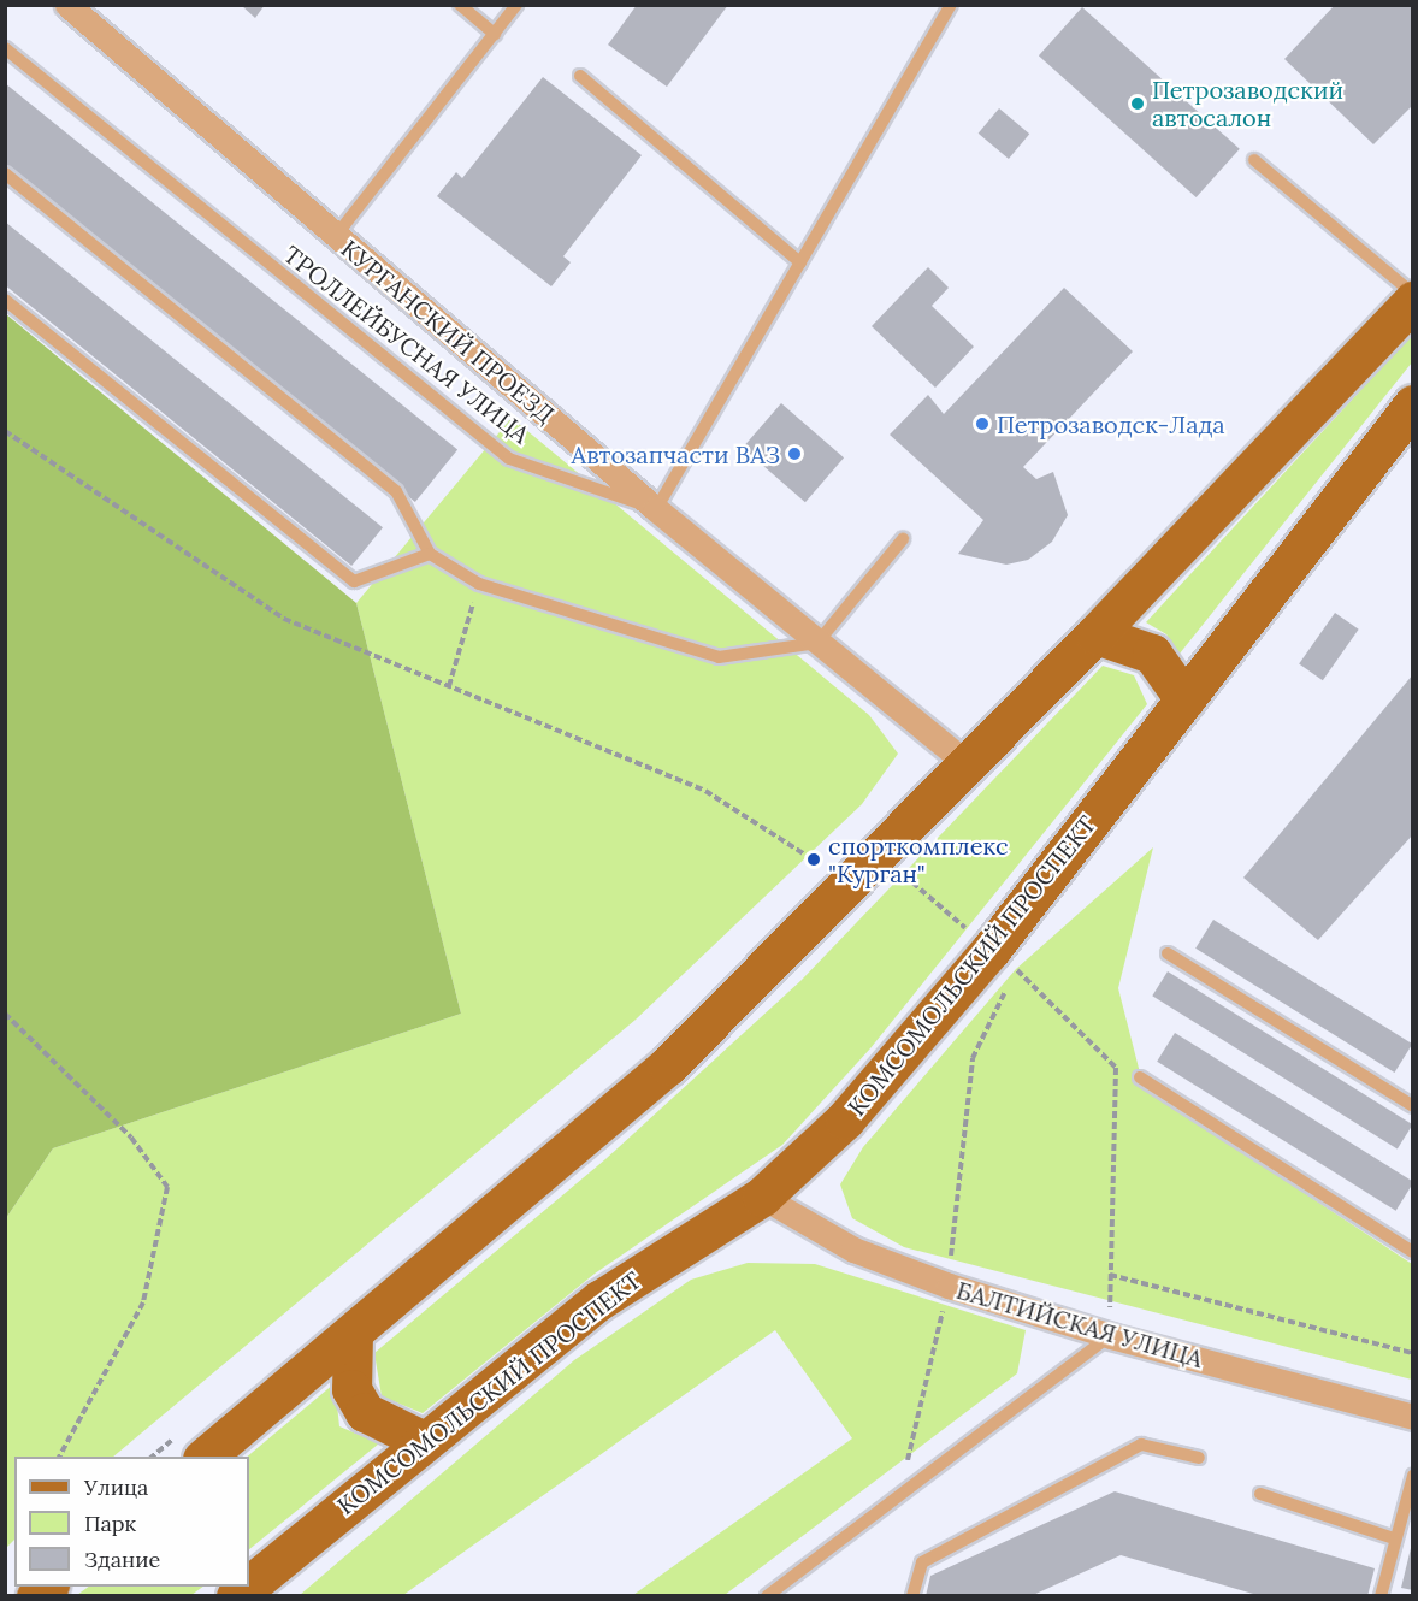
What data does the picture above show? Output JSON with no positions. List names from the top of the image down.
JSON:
{
  "streets": {
    "main road": ["КОМСОМОЛЬСКИЙ ПРОСПЕКТ"],
    "street": ["КУРГАНСКИЙ ПРОЕЗД", "БАЛТИЙСКАЯ УЛИЦА"],
    "lane": ["ТРОЛЛЕЙБУСНАЯ УЛИЦА"]
  },
  "crossings": [
    ["КУРГАНСКИЙ ПРОЕЗД", "ТРОЛЛЕЙБУСНАЯ УЛИЦА"],
    ["КОМСОМОЛЬСКИЙ ПРОСПЕКТ", "БАЛТИЙСКАЯ УЛИЦА"]
  ],
  "places": [
    "Петрозаводский автосалон",
    "Петрозаводск-Лада",
    "Автозапчасти ВАЗ",
    "спорткомплекс \"Курган\""
  ],
  "legend": ["Улица", "Парк", "Здание"]
}
